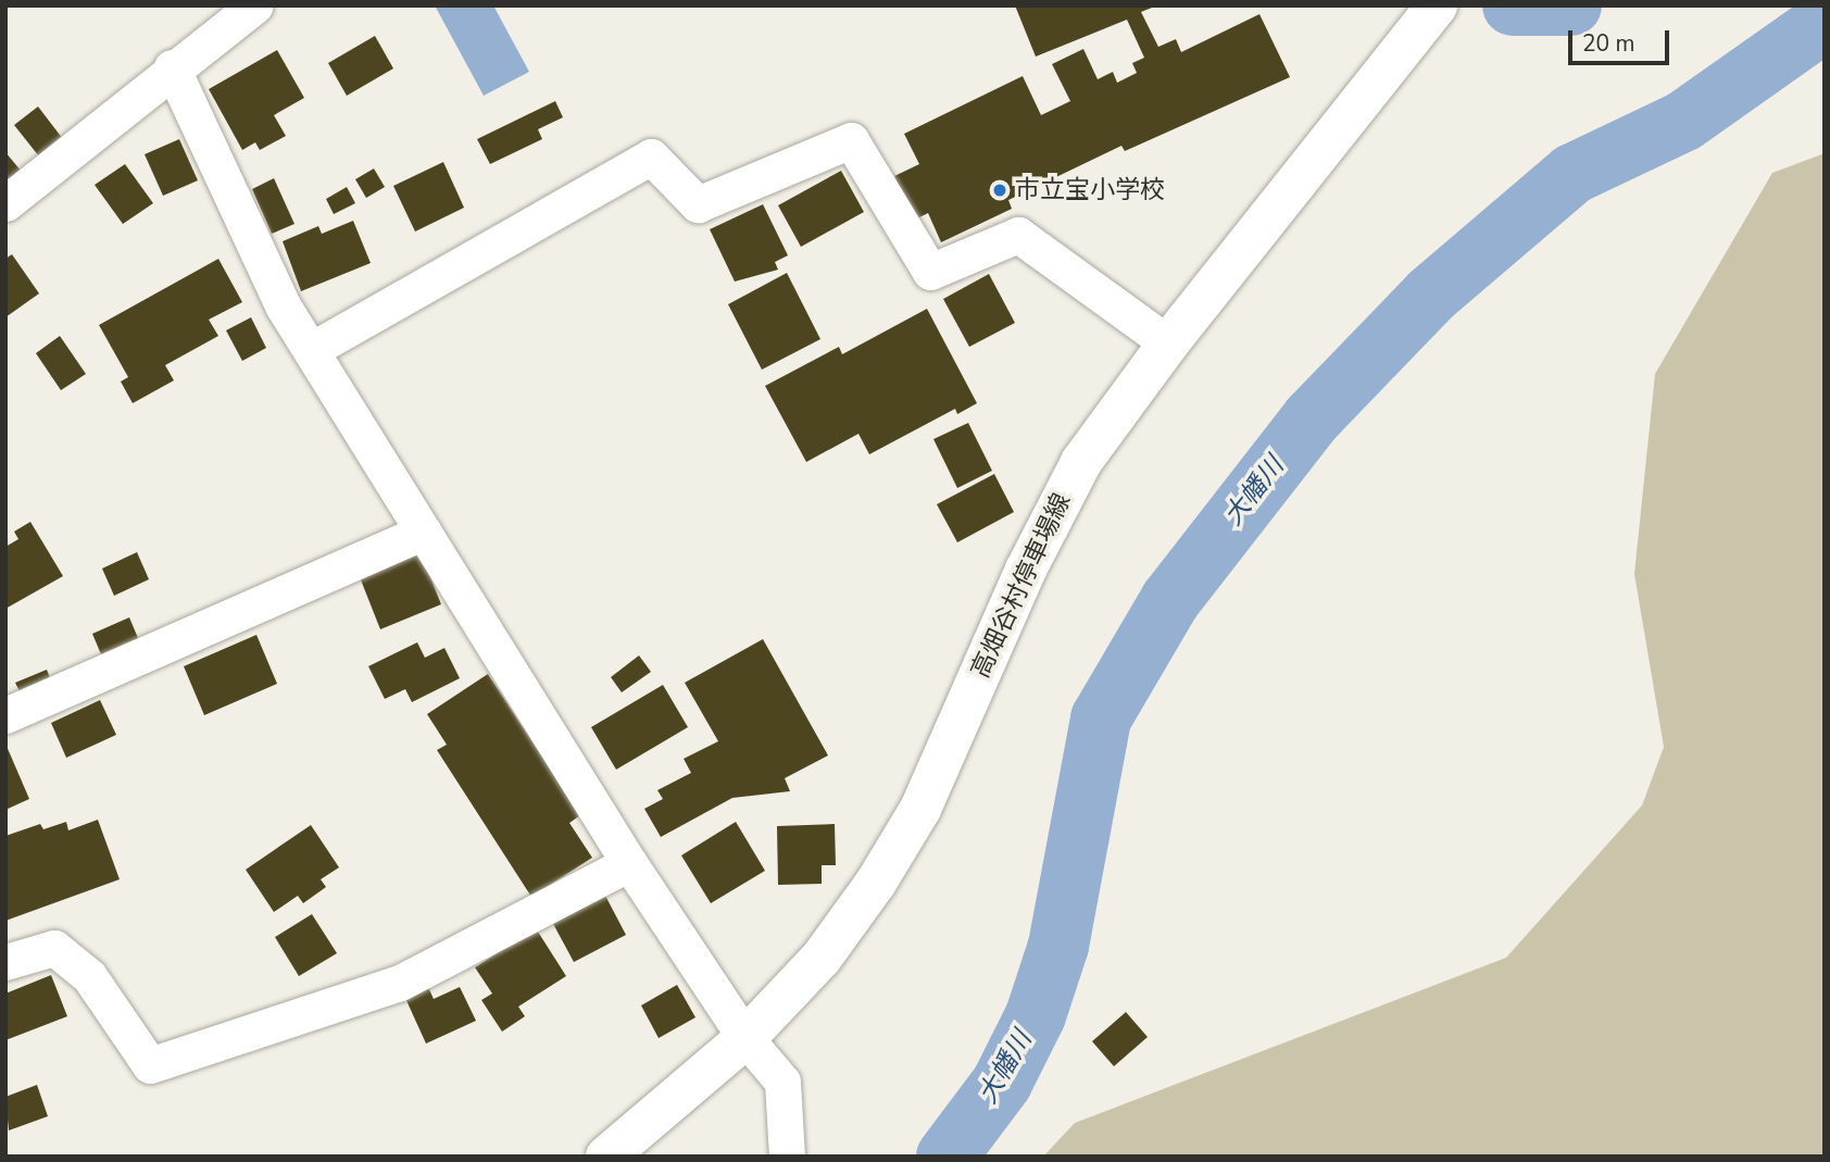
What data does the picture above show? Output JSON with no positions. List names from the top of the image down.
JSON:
{
  "streets": {
    "main road": ["高畑谷村停車場線"]
  },
  "water": ["大幡川"],
  "places": ["市立宝小学校"],
  "scale_bar": "20 m"
}
